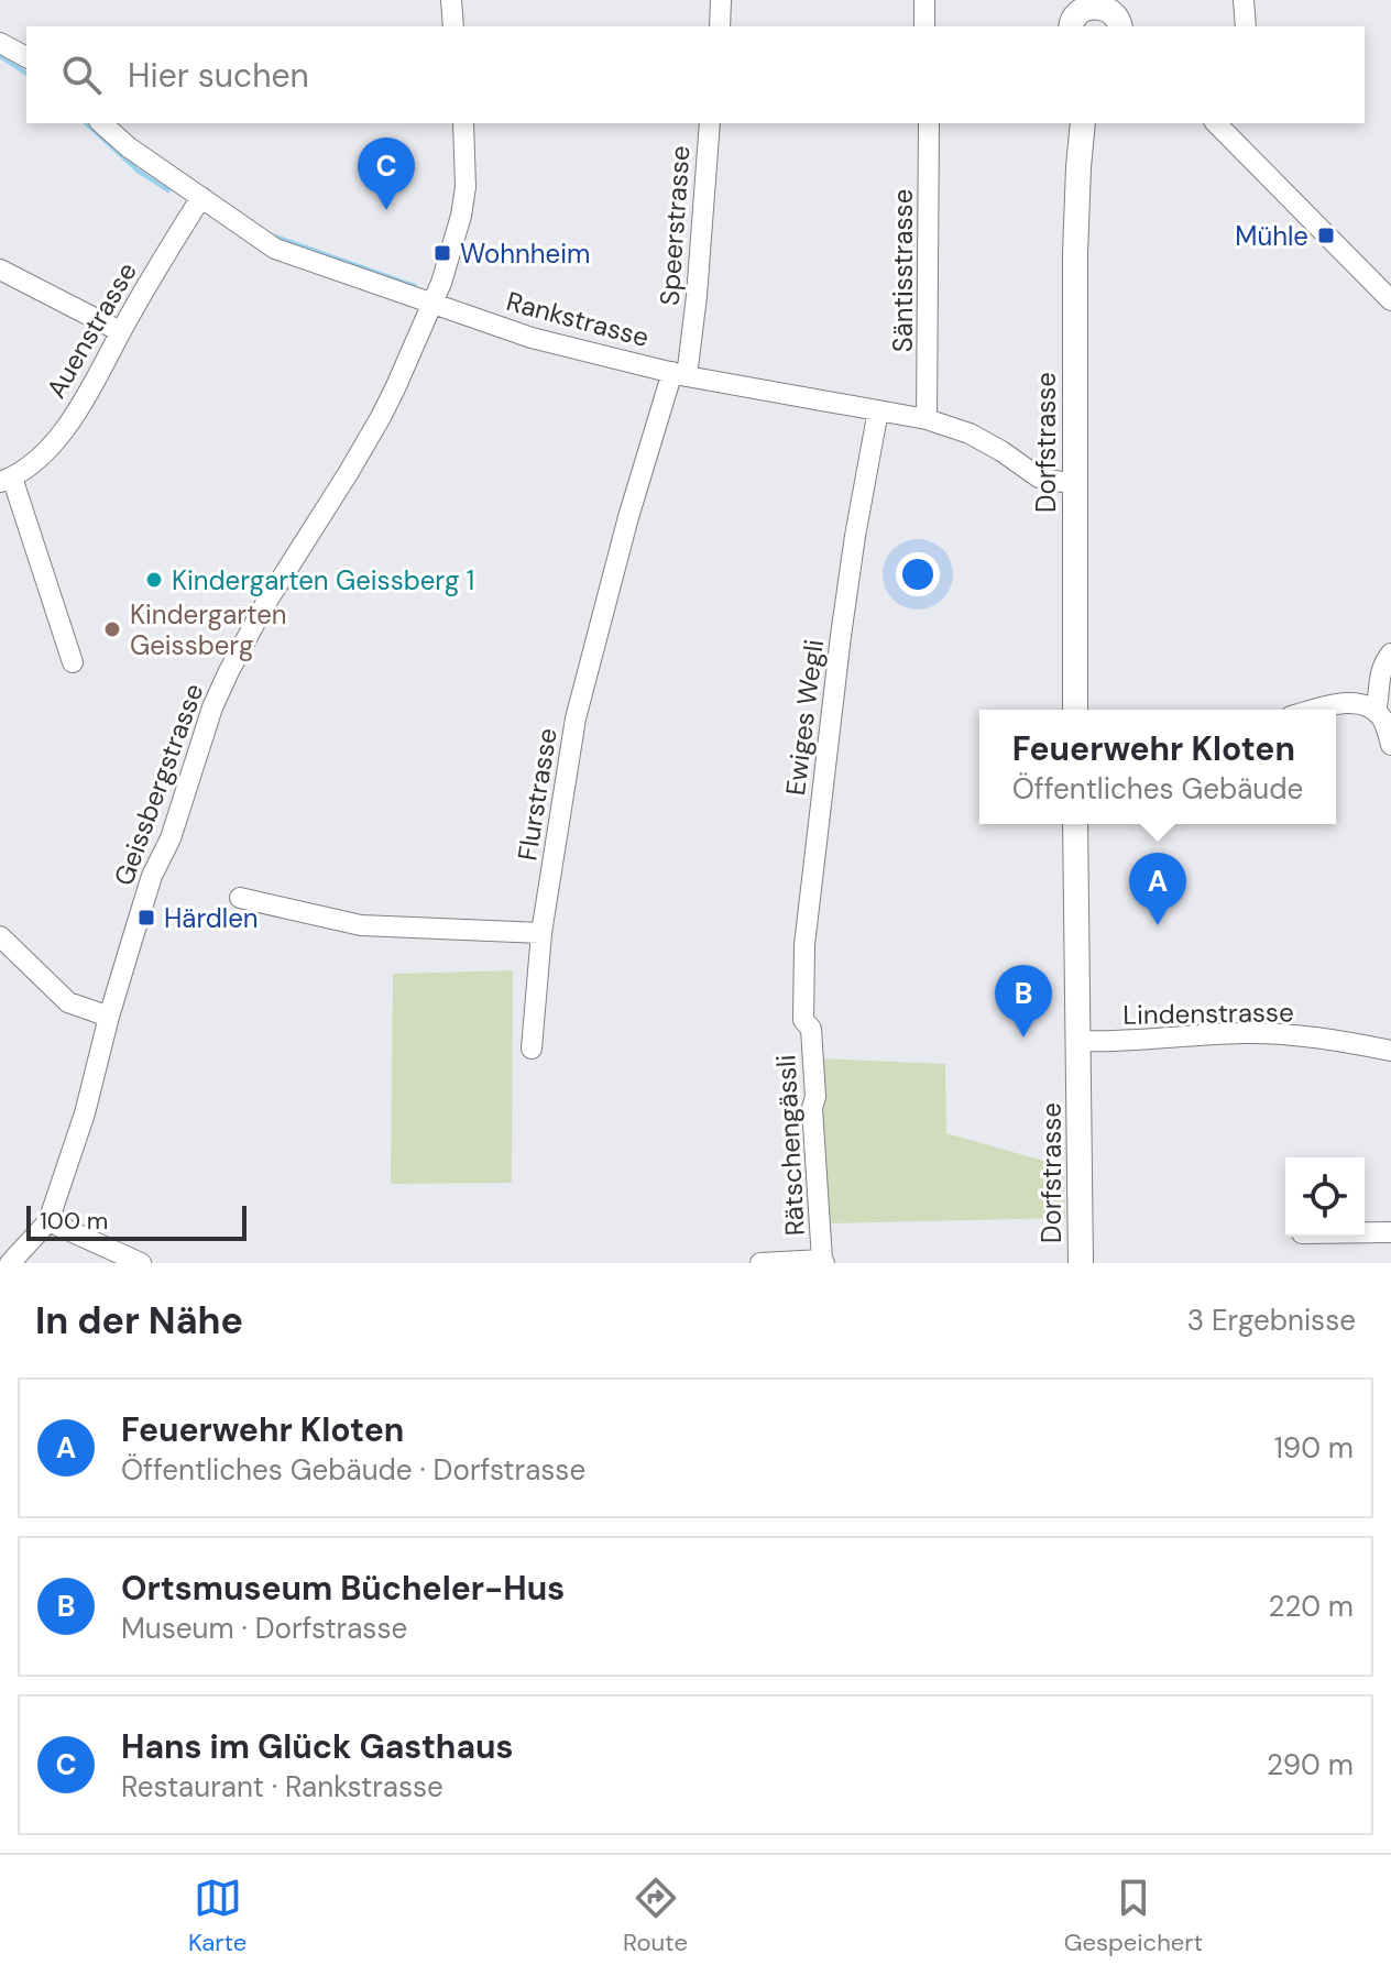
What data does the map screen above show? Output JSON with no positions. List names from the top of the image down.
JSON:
{
  "streets": {
    "main road": ["Dorfstrasse"],
    "street": [
      "Speerstrasse",
      "Säntisstrasse",
      "Rankstrasse",
      "Auenstrasse",
      "Ewiges Wegli",
      "Geissbergstrasse",
      "Flurstrasse",
      "Lindenstrasse",
      "Rätschengässli"
    ]
  },
  "crossings": [
    ["Speerstrasse", "Rankstrasse"],
    ["Speerstrasse", "Flurstrasse"],
    ["Säntisstrasse", "Rankstrasse"],
    ["Rankstrasse", "Auenstrasse"],
    ["Rankstrasse", "Dorfstrasse"],
    ["Rankstrasse", "Ewiges Wegli"],
    ["Rankstrasse", "Geissbergstrasse"],
    ["Rankstrasse", "Flurstrasse"],
    ["Dorfstrasse", "Lindenstrasse"],
    ["Ewiges Wegli", "Rätschengässli"]
  ],
  "places": {
    "transit": ["Mühle", "Wohnheim", "Härdlen"],
    "other": ["Kindergarten Geissberg 1", "Kindergarten Geissberg"]
  },
  "scale_bar": "100 m",
  "page": {
    "search": "Hier suchen",
    "pins": ["C", "A", "B"],
    "popup": ["Feuerwehr Kloten", "Öffentliches Gebäude"],
    "scale": "100 m",
    "heading": ["In der Nähe", "3 Ergebnisse"],
    "list": [
      {
        "mark": "A",
        "name": "Feuerwehr Kloten",
        "note": "Öffentliches Gebäude · Dorfstrasse",
        "value": "190 m"
      },
      {
        "mark": "B",
        "name": "Ortsmuseum Bücheler-Hus",
        "note": "Museum · Dorfstrasse",
        "value": "220 m"
      },
      {
        "mark": "C",
        "name": "Hans im Glück Gasthaus",
        "note": "Restaurant · Rankstrasse",
        "value": "290 m"
      }
    ],
    "nav": ["Karte", "Route", "Gespeichert"]
  }
}
